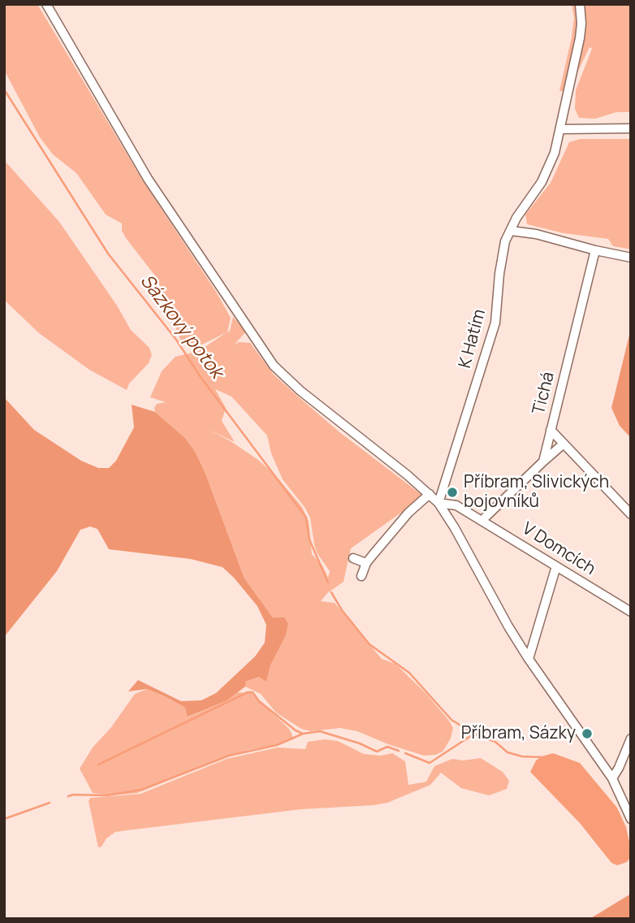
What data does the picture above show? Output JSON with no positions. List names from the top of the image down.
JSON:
{
  "streets": {
    "street": ["K Hatím", "Tichá", "V Domcích"]
  },
  "crossings": [
    ["K Hatím", "V Domcích"]
  ],
  "water": ["Sázkový potok"],
  "places": ["Příbram, Slivických bojovníků", "Příbram, Sázky"]
}
